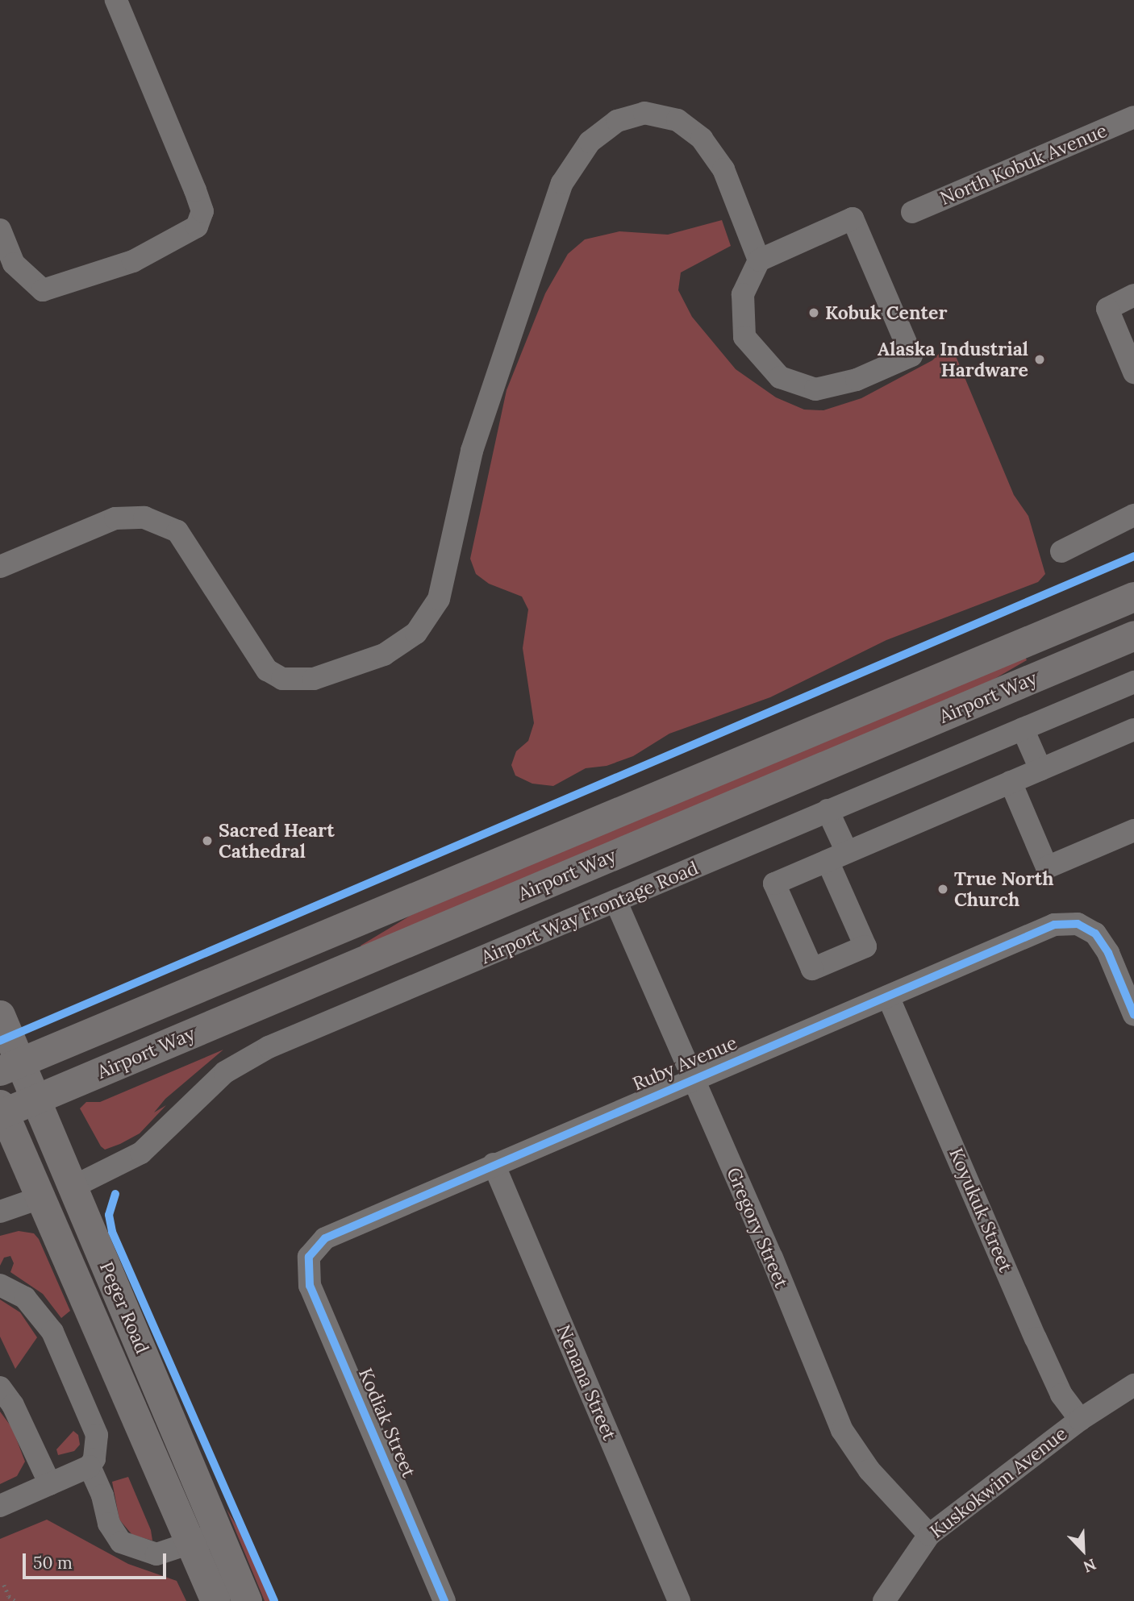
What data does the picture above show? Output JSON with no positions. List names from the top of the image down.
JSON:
{
  "streets": {
    "main road": ["Airport Way", "Peger Road"],
    "street": [
      "North Kobuk Avenue",
      "Airport Way Frontage Road",
      "Ruby Avenue",
      "Koyukuk Street",
      "Gregory Street",
      "Nenana Street",
      "Kodiak Street",
      "Kuskokwim Avenue"
    ]
  },
  "crossings": [
    ["Airport Way", "Peger Road"],
    ["Airport Way Frontage Road", "Gregory Street"],
    ["Airport Way Frontage Road", "Peger Road"],
    ["Ruby Avenue", "Koyukuk Street"],
    ["Ruby Avenue", "Gregory Street"],
    ["Ruby Avenue", "Nenana Street"],
    ["Ruby Avenue", "Kodiak Street"],
    ["Koyukuk Street", "Kuskokwim Avenue"],
    ["Gregory Street", "Kuskokwim Avenue"]
  ],
  "places": [
    "Kobuk Center",
    "Alaska Industrial Hardware",
    "Sacred Heart Cathedral",
    "True North Church"
  ],
  "scale_bar": "50 m",
  "north": "bottom right"
}
